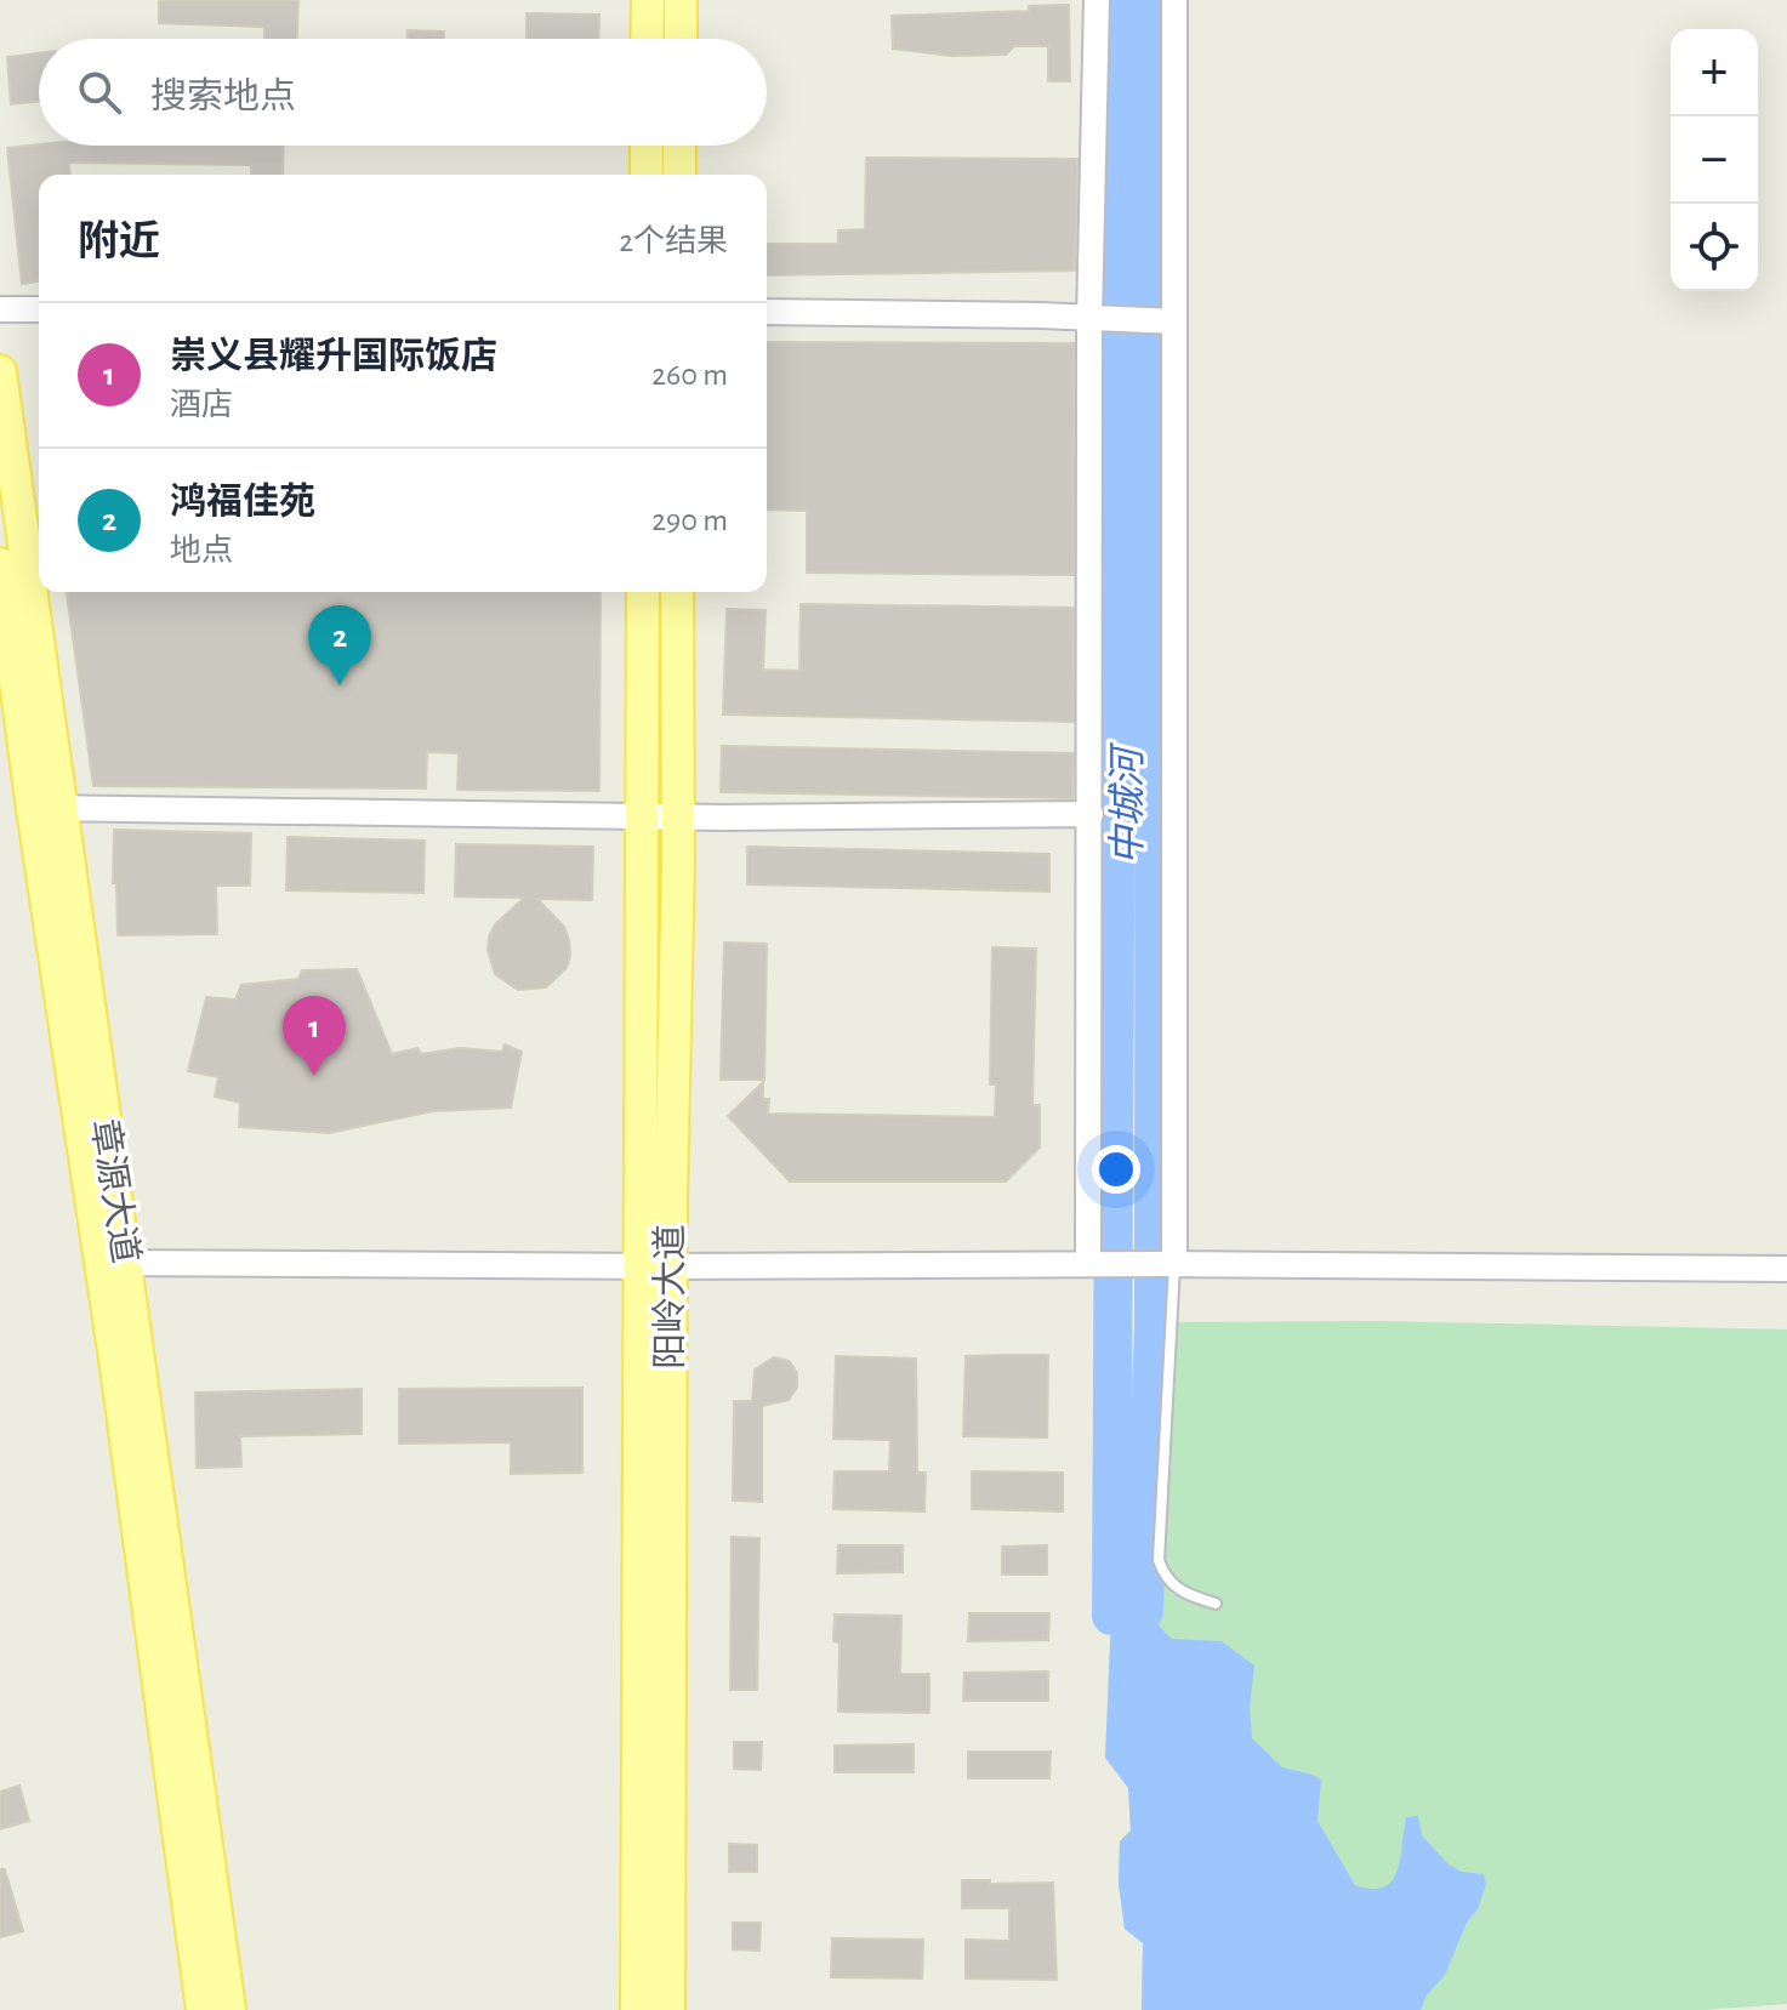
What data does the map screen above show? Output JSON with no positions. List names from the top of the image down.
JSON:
{
  "streets": {
    "main road": ["章源大道", "阳岭大道"]
  },
  "water": ["中城河"],
  "page": {
    "map_buttons": ["+", "−"],
    "search": "搜索地点",
    "heading": ["附近", "2个结果"],
    "list": [
      {
        "mark": "1",
        "name": "崇义县耀升国际饭店",
        "note": "酒店",
        "value": "260 m"
      },
      {
        "mark": "2",
        "name": "鸿福佳苑",
        "note": "地点",
        "value": "290 m"
      }
    ],
    "pins": ["2", "1"]
  }
}
